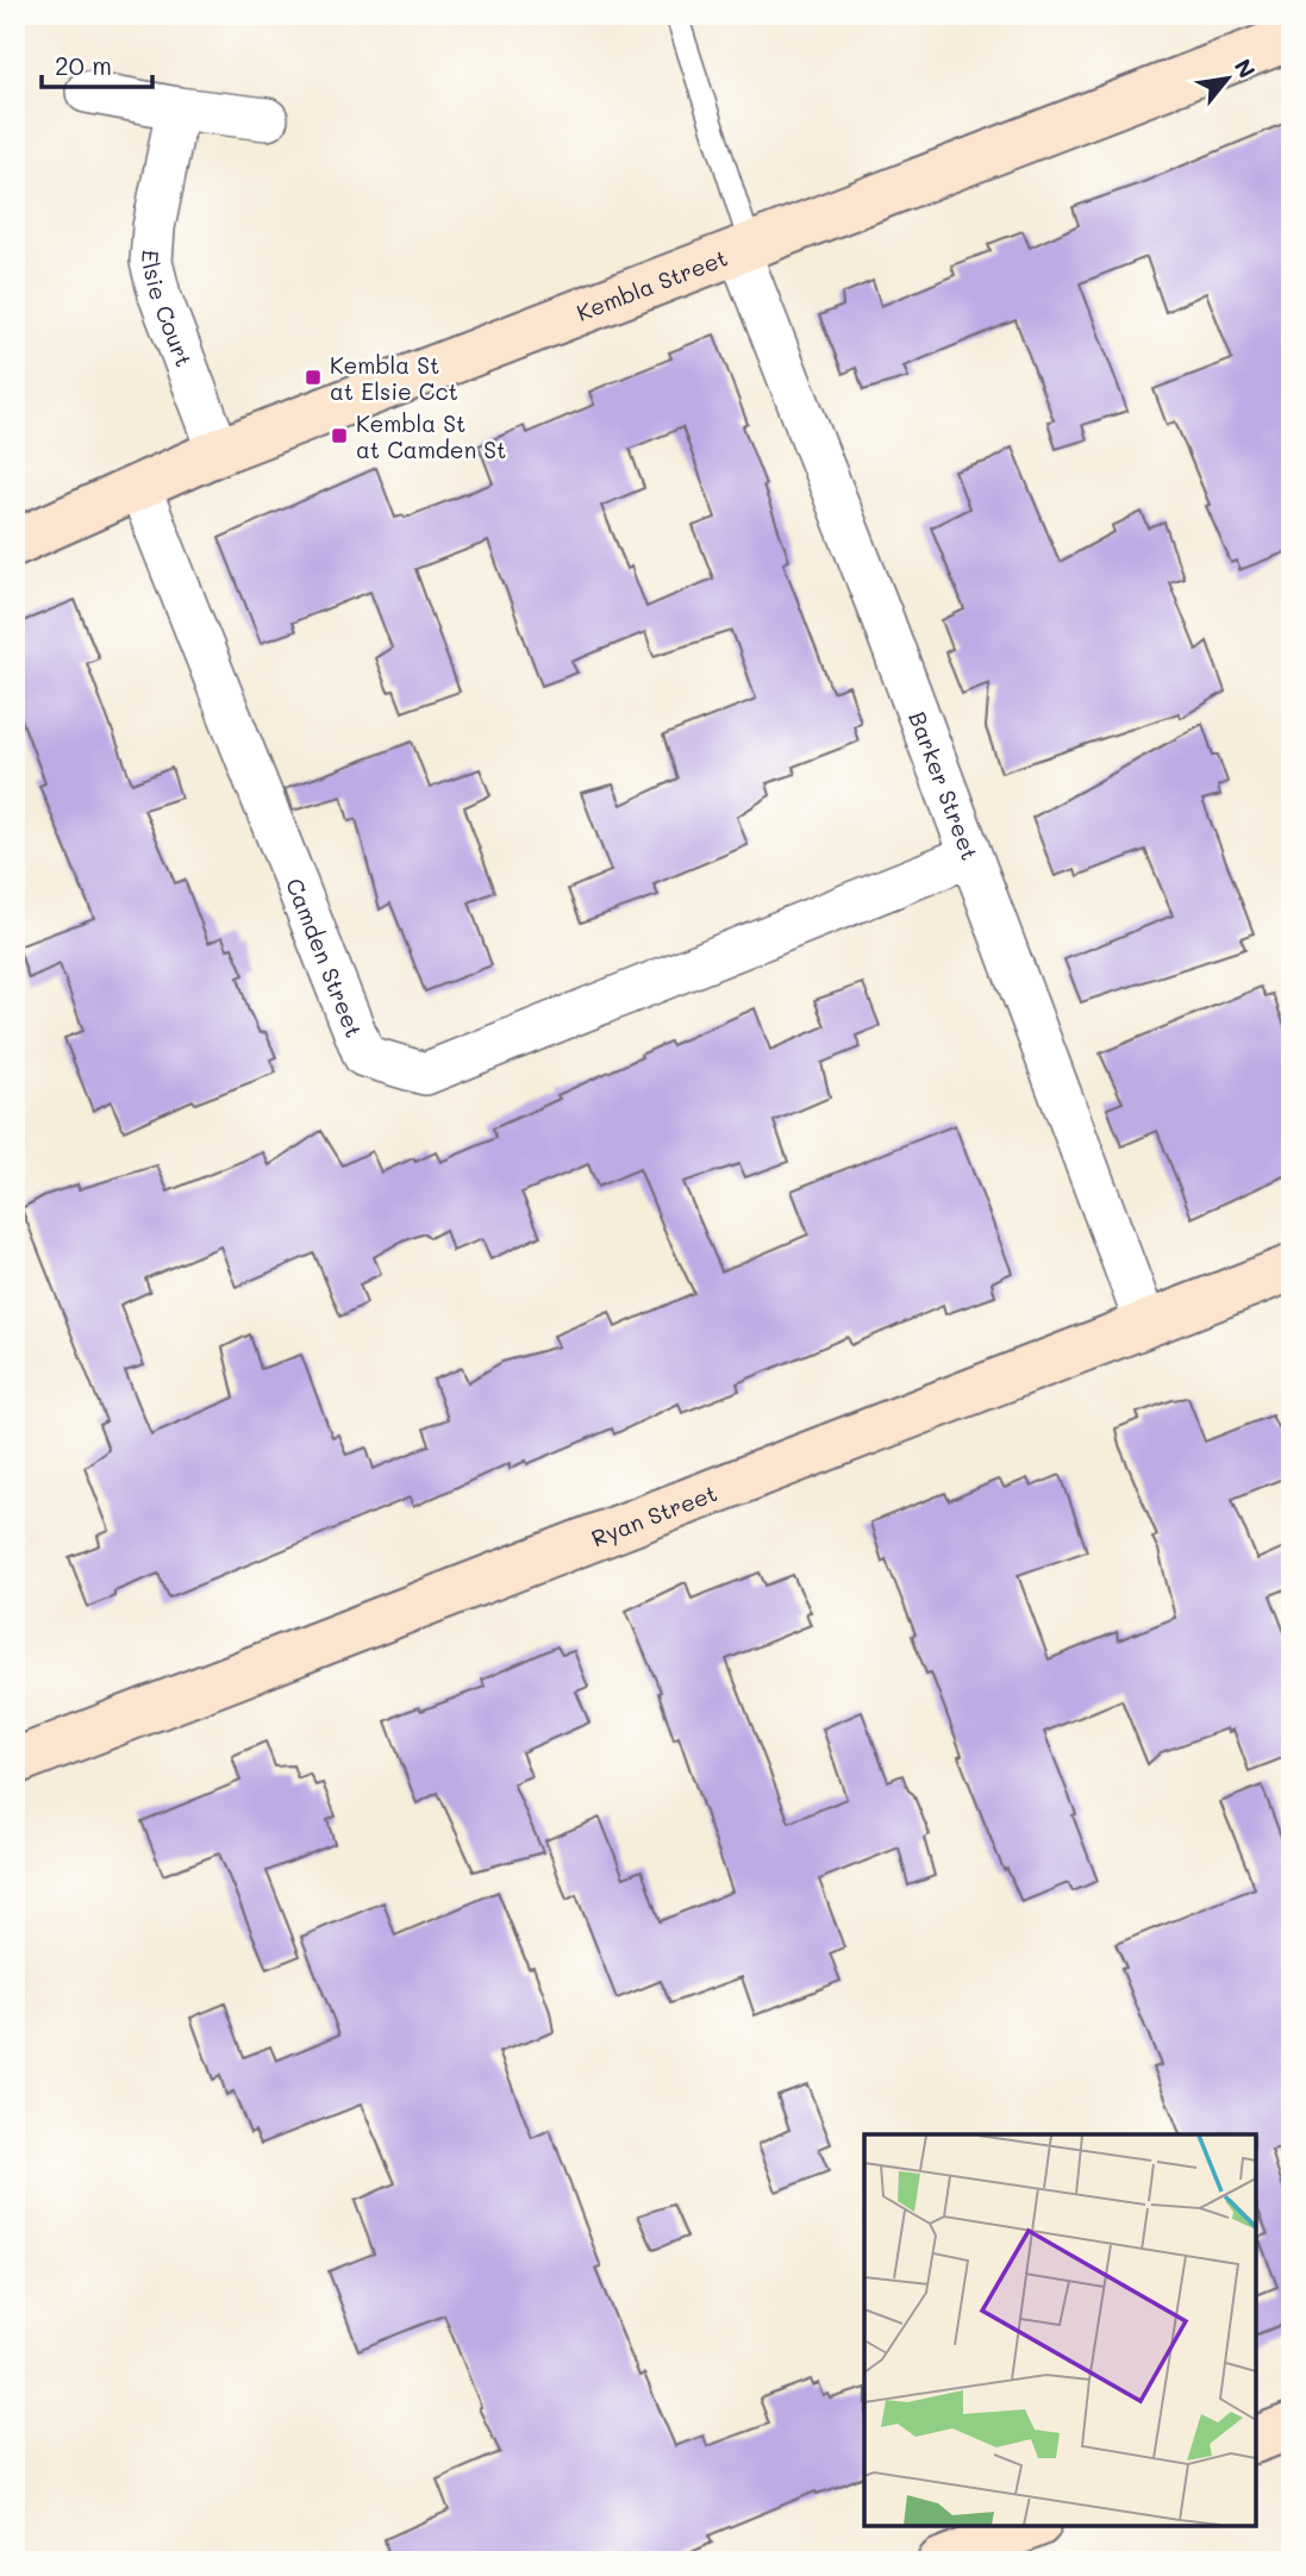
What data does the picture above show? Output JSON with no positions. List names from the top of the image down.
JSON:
{
  "streets": {
    "street": [
      "Kembla Street",
      "Elsie Court",
      "Barker Street",
      "Camden Street",
      "Ryan Street"
    ]
  },
  "crossings": [
    ["Kembla Street", "Elsie Court"],
    ["Kembla Street", "Barker Street"],
    ["Kembla Street", "Camden Street"],
    ["Barker Street", "Camden Street"],
    ["Barker Street", "Ryan Street"]
  ],
  "places": {
    "transit": ["Kembla St at Elsie Cct", "Kembla St at Camden St"]
  },
  "scale_bar": "20 m",
  "north": "top right"
}
